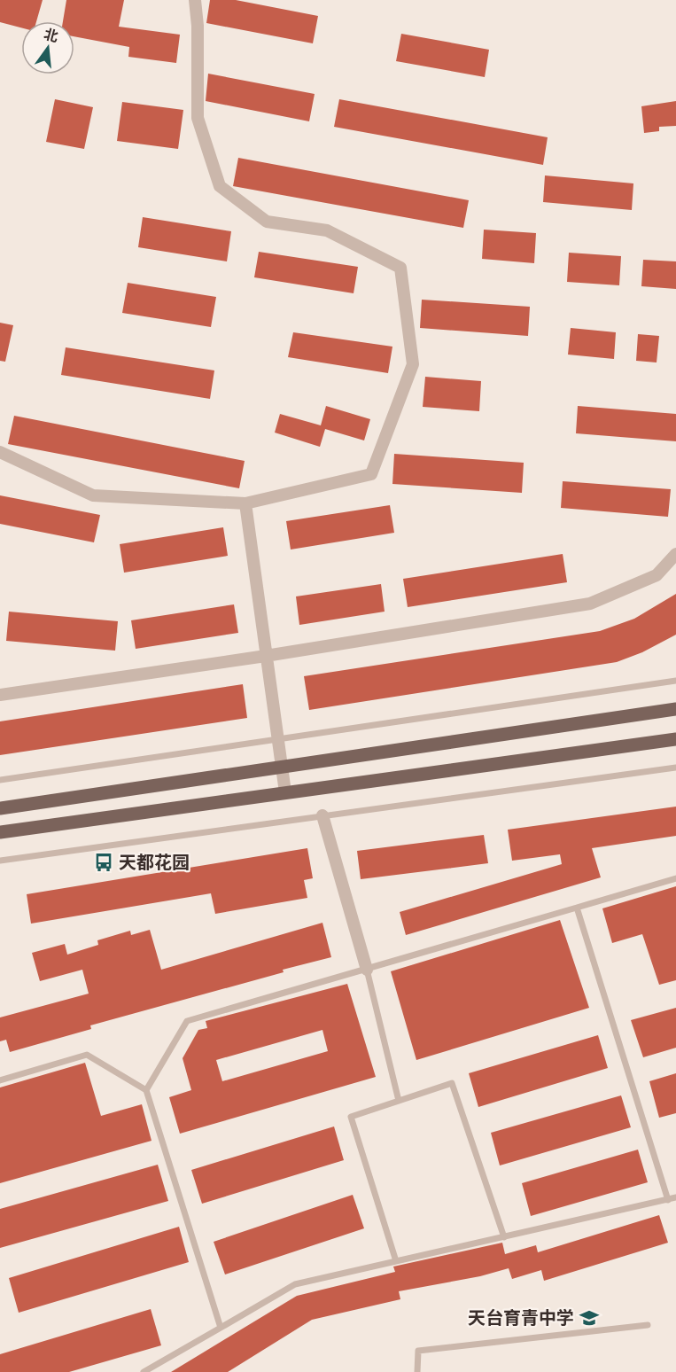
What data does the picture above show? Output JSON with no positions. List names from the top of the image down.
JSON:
{
  "places": {
    "bus stop": ["天都花园"],
    "school or university": ["天台育青中学"]
  },
  "north": "top"
}
